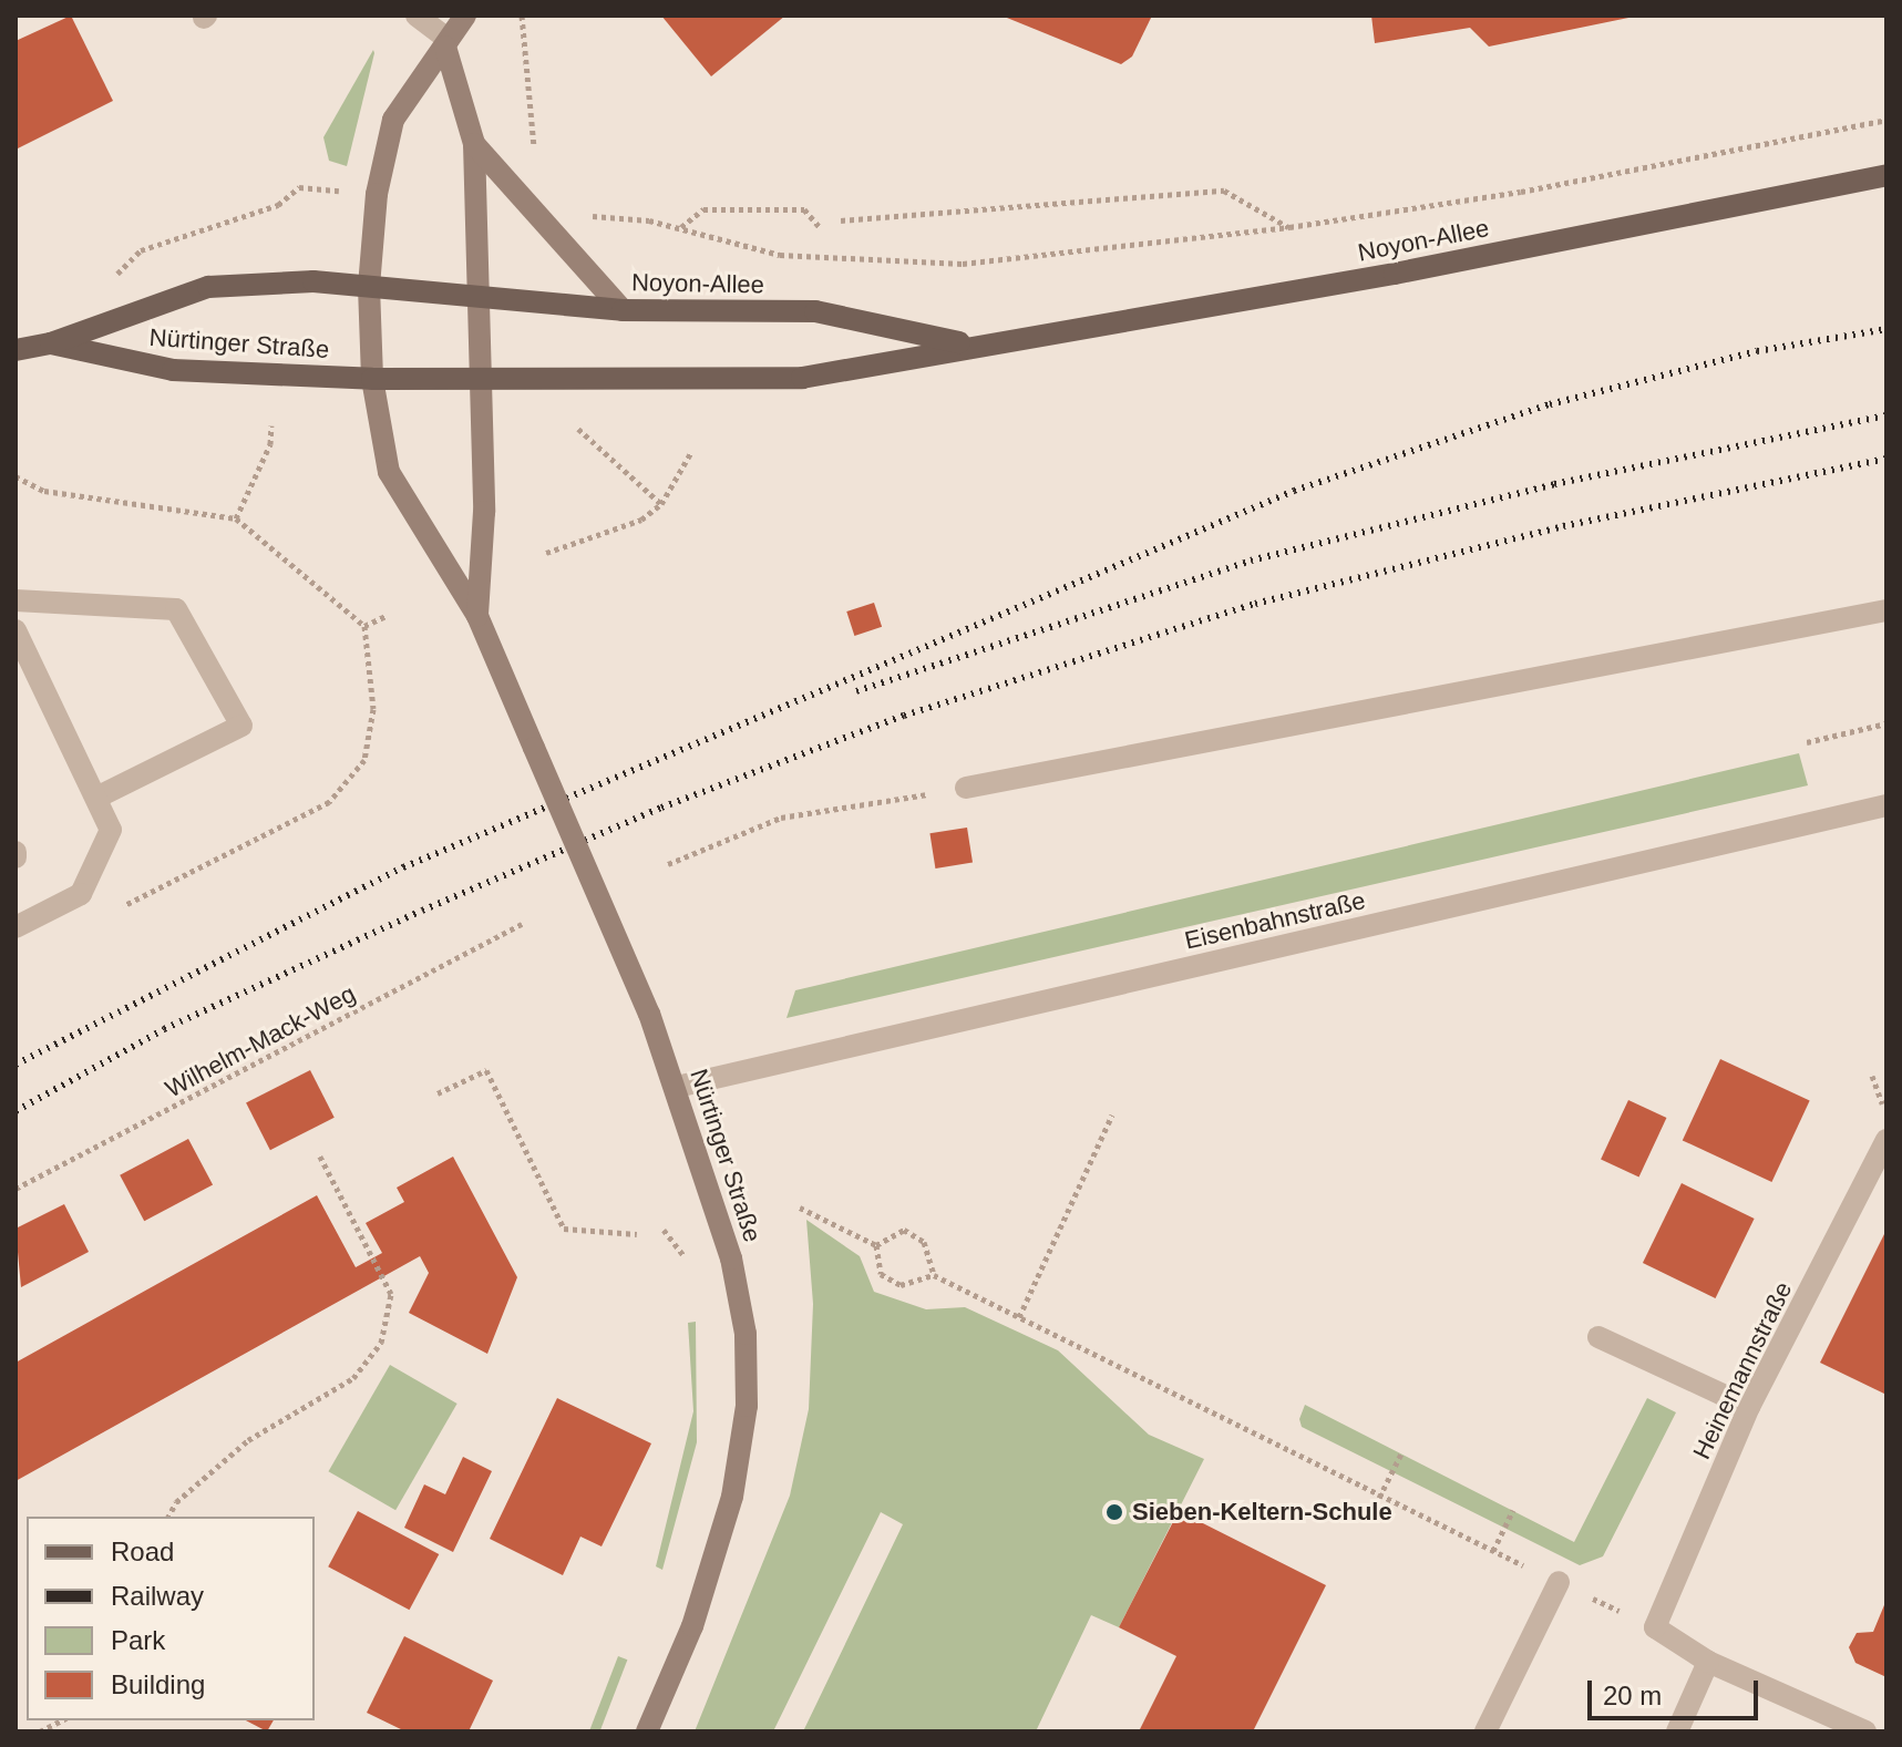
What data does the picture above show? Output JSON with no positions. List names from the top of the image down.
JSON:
{
  "streets": {
    "main road": ["Noyon-Allee", "Nürtinger Straße"],
    "street": ["Eisenbahnstraße", "Heinemannstraße"],
    "path": ["Wilhelm-Mack-Weg"]
  },
  "crossings": [
    ["Noyon-Allee", "Nürtinger Straße"],
    ["Nürtinger Straße", "Eisenbahnstraße"]
  ],
  "places": ["Sieben-Keltern-Schule"],
  "legend": [
    "Road",
    "Railway",
    "Park",
    "Building"
  ],
  "scale_bar": "20 m"
}
